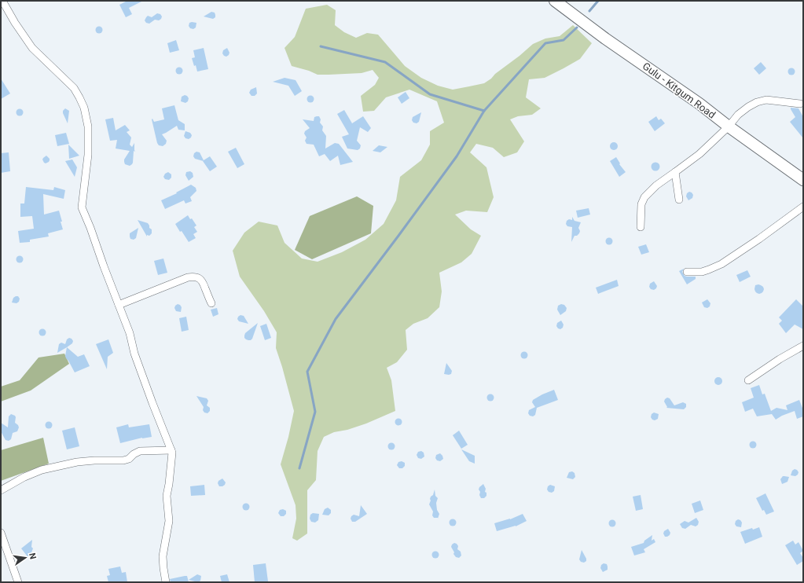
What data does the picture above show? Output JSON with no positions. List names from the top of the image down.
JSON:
{
  "streets": {
    "main road": ["Gulu - Kitgum Road"]
  },
  "north": "right"
}
